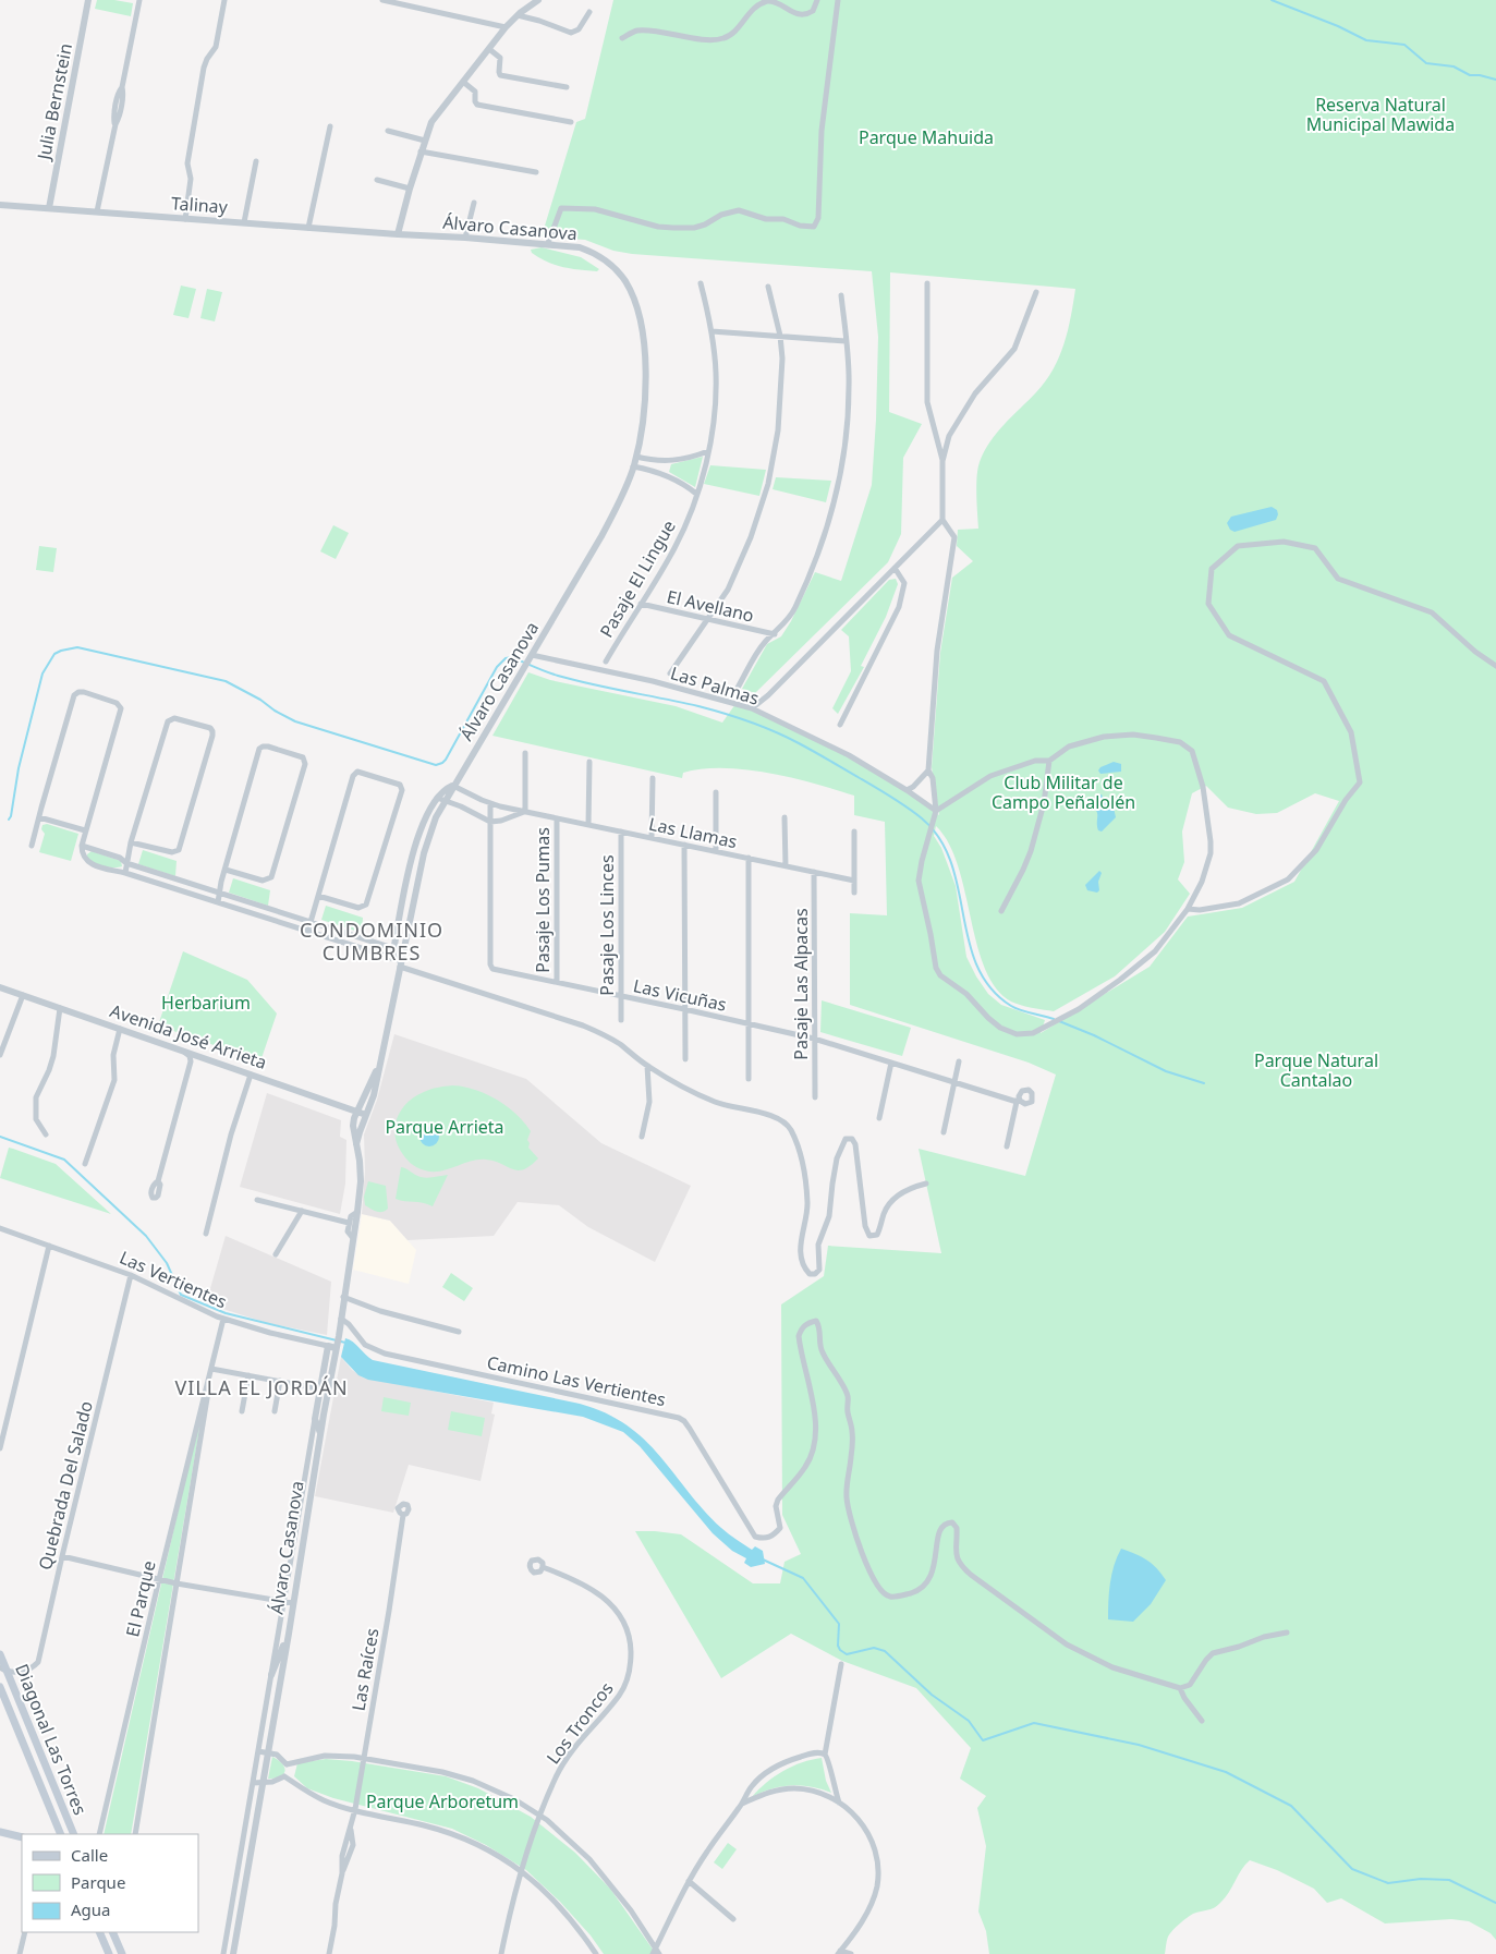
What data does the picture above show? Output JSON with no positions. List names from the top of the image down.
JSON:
{
  "streets": {
    "main road": ["Diagonal Las Torres"],
    "street": [
      "Julia Bernstein",
      "Talinay",
      "Álvaro Casanova",
      "Pasaje El Lingue",
      "El Avellano",
      "Las Palmas",
      "Las Llamas",
      "Pasaje Los Pumas",
      "Pasaje Los Linces",
      "Pasaje Las Alpacas",
      "Las Vicuñas",
      "Avenida José Arrieta",
      "Las Vertientes",
      "Camino Las Vertientes",
      "Quebrada Del Salado",
      "El Parque",
      "Las Raíces",
      "Los Troncos"
    ]
  },
  "crossings": [
    ["Julia Bernstein", "Talinay"],
    ["Talinay", "Álvaro Casanova"],
    ["Álvaro Casanova", "Las Palmas"],
    ["Álvaro Casanova", "Las Llamas"],
    ["Álvaro Casanova", "Avenida José Arrieta"],
    ["Álvaro Casanova", "Las Vertientes"],
    ["Álvaro Casanova", "Camino Las Vertientes"],
    ["Pasaje El Lingue", "El Avellano"],
    ["Las Llamas", "Pasaje Los Pumas"],
    ["Las Llamas", "Pasaje Los Linces"],
    ["Las Llamas", "Pasaje Las Alpacas"],
    ["Las Llamas", "Las Vicuñas"],
    ["Pasaje Los Pumas", "Las Vicuñas"],
    ["Pasaje Los Linces", "Las Vicuñas"],
    ["Pasaje Las Alpacas", "Las Vicuñas"],
    ["Las Vertientes", "Quebrada Del Salado"],
    ["Las Vertientes", "El Parque"],
    ["Quebrada Del Salado", "Diagonal Las Torres"]
  ],
  "districts": ["CONDOMINIO CUMBRES", "VILLA EL JORDÁN"],
  "parks": [
    "Reserva Natural Municipal Mawida",
    "Parque Mahuida",
    "Club Militar de Campo Peñalolén",
    "Herbarium",
    "Parque Natural Cantalao",
    "Parque Arrieta",
    "Parque Arboretum"
  ],
  "legend": ["Calle", "Parque", "Agua"]
}
